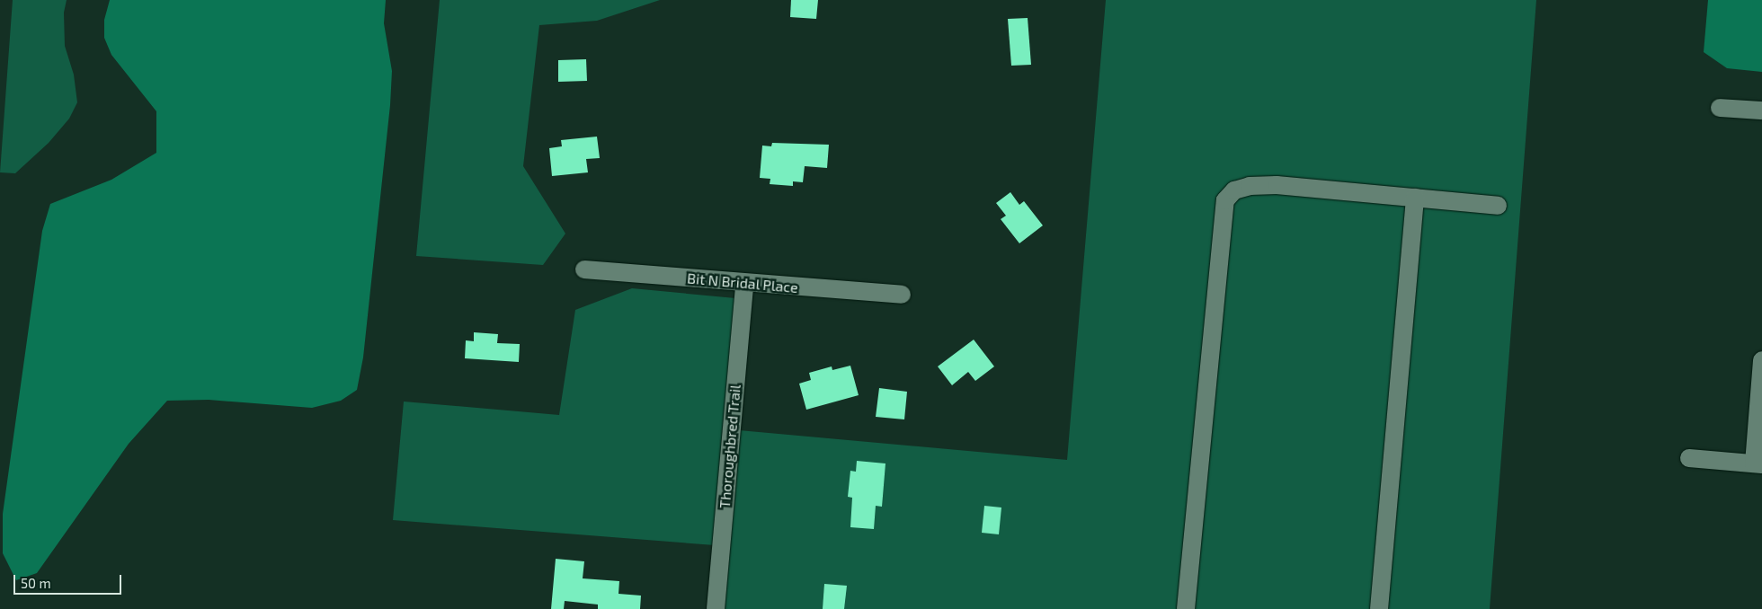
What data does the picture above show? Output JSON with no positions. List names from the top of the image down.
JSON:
{
  "streets": {
    "street": ["Bit N Bridal Place", "Thoroughbred Trail"]
  },
  "crossings": [
    ["Bit N Bridal Place", "Thoroughbred Trail"]
  ],
  "scale_bar": "50 m"
}
